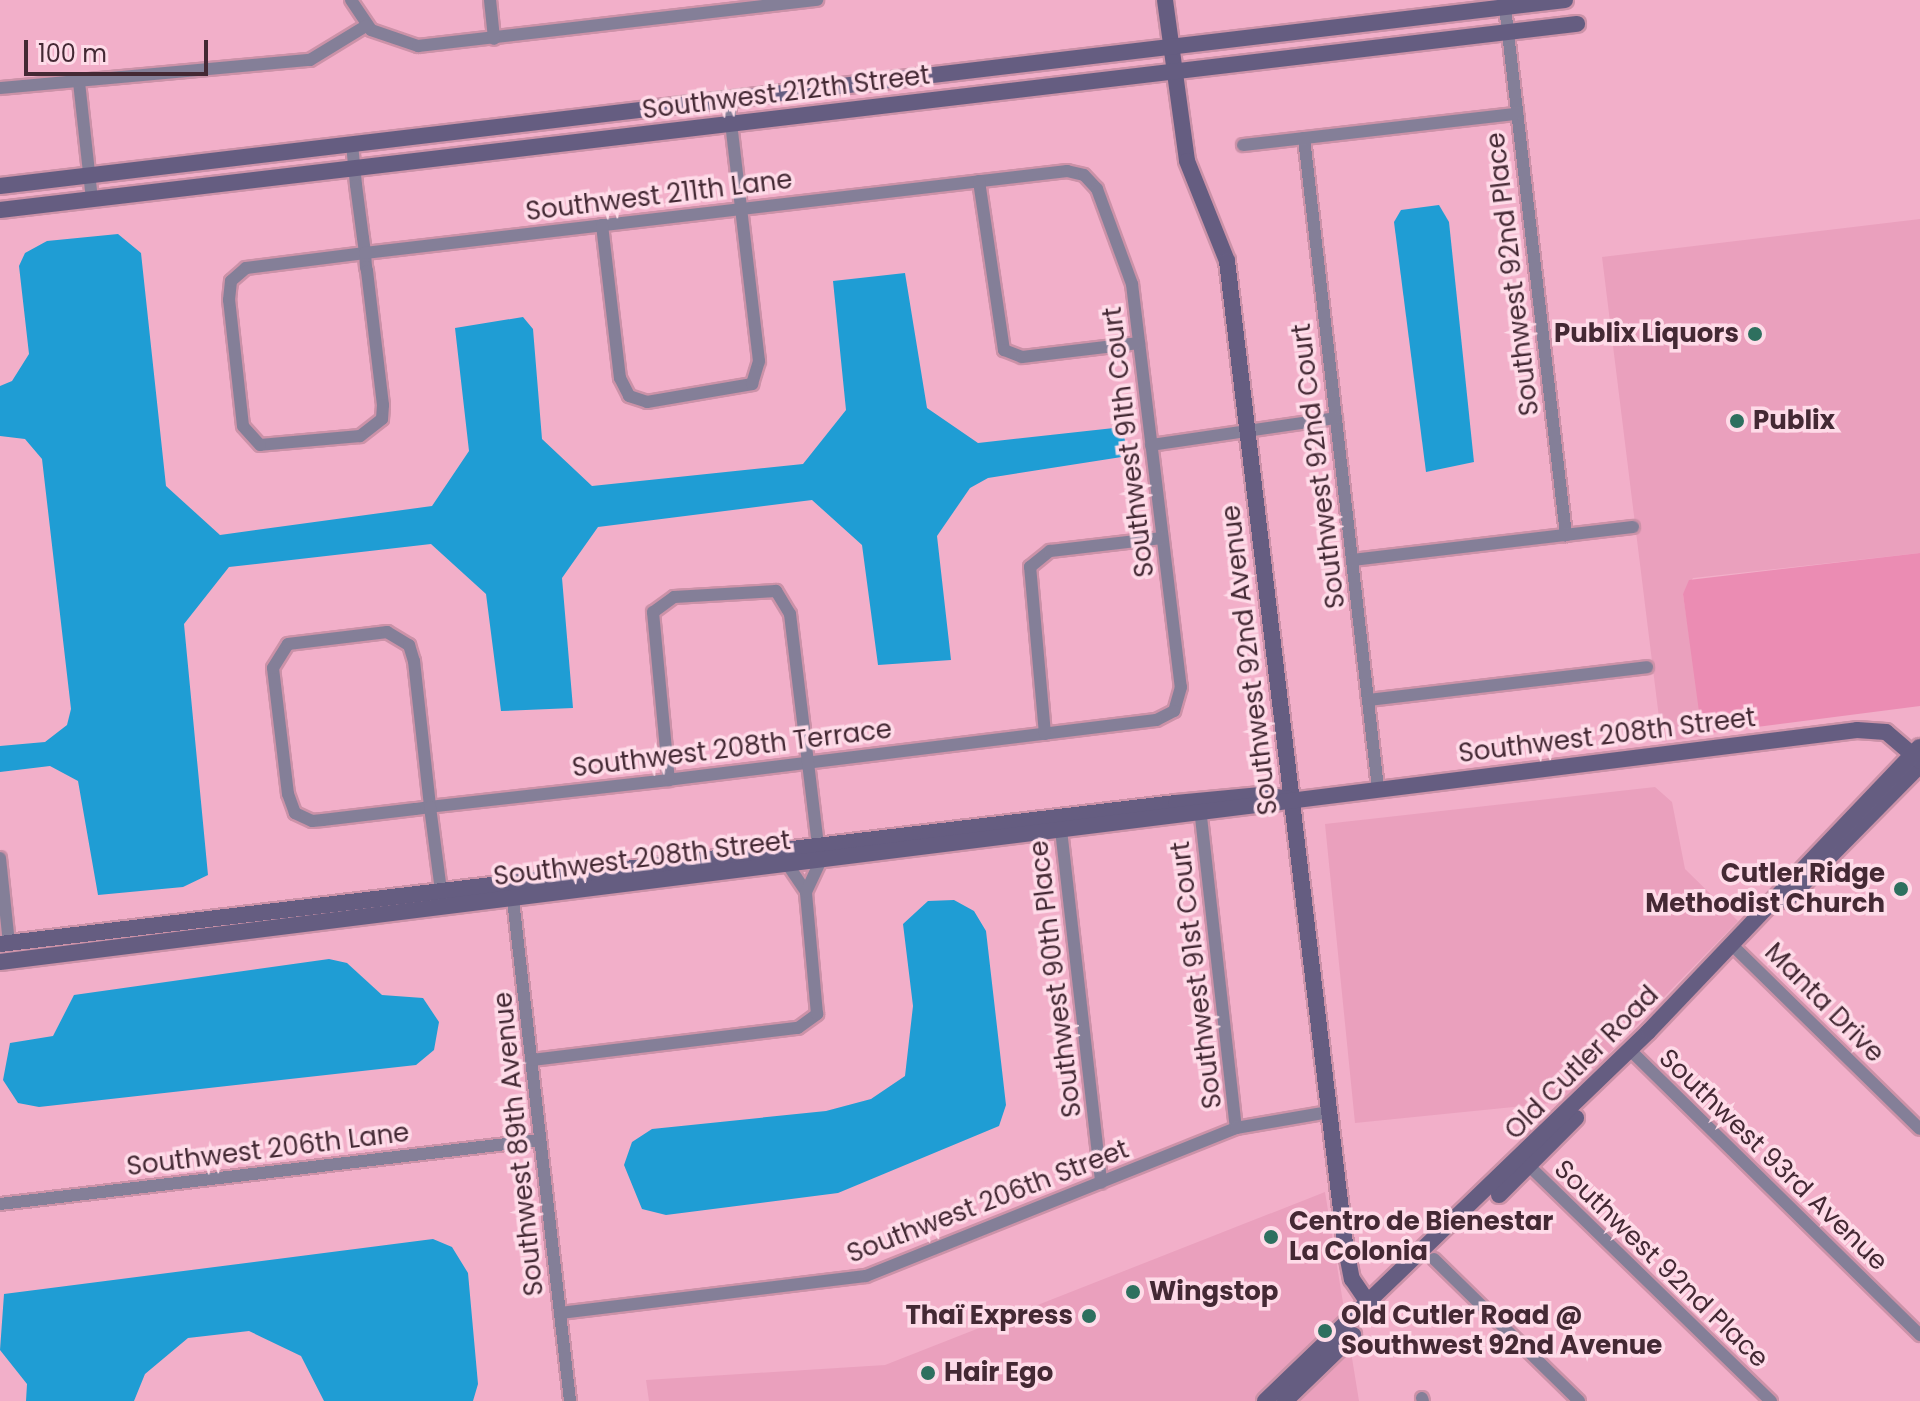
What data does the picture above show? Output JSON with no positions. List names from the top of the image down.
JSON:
{
  "streets": {
    "street": [
      "Southwest 212th Street",
      "Southwest 211th Lane",
      "Southwest 92nd Place",
      "Southwest 91th Court",
      "Southwest 92nd Court",
      "Southwest 92nd Avenue",
      "Southwest 208th Street",
      "Southwest 208th Terrace",
      "Southwest 91st Court",
      "Southwest 90th Place",
      "Manta Drive",
      "Old Cutler Road",
      "Southwest 89th Avenue",
      "Southwest 206th Lane",
      "Southwest 93rd Avenue",
      "Southwest 206th Street"
    ]
  },
  "crossings": [
    ["Southwest 212th Street", "Southwest 92nd Place"],
    ["Southwest 212th Street", "Southwest 92nd Avenue"],
    ["Southwest 211th Lane", "Southwest 91th Court"],
    ["Southwest 92nd Place", "Old Cutler Road"],
    ["Southwest 91th Court", "Southwest 208th Terrace"],
    ["Southwest 92nd Court", "Southwest 208th Street"],
    ["Southwest 92nd Avenue", "Southwest 208th Street"],
    ["Southwest 92nd Avenue", "Old Cutler Road"],
    ["Southwest 92nd Avenue", "Southwest 206th Street"],
    ["Southwest 208th Street", "Southwest 91st Court"],
    ["Southwest 208th Street", "Southwest 90th Place"],
    ["Southwest 208th Street", "Old Cutler Road"],
    ["Southwest 208th Street", "Southwest 89th Avenue"],
    ["Southwest 91st Court", "Southwest 206th Street"],
    ["Southwest 90th Place", "Southwest 206th Street"],
    ["Manta Drive", "Old Cutler Road"],
    ["Old Cutler Road", "Southwest 93rd Avenue"],
    ["Southwest 89th Avenue", "Southwest 206th Lane"],
    ["Southwest 89th Avenue", "Southwest 206th Street"]
  ],
  "places": [
    "Publix Liquors",
    "Publix",
    "Cutler Ridge Methodist Church",
    "Centro de Bienestar La Colonia",
    "Wingstop",
    "Thaï Express",
    "Old Cutler Road @ Southwest 92nd Avenue",
    "Hair Ego"
  ],
  "scale_bar": "100 m"
}
